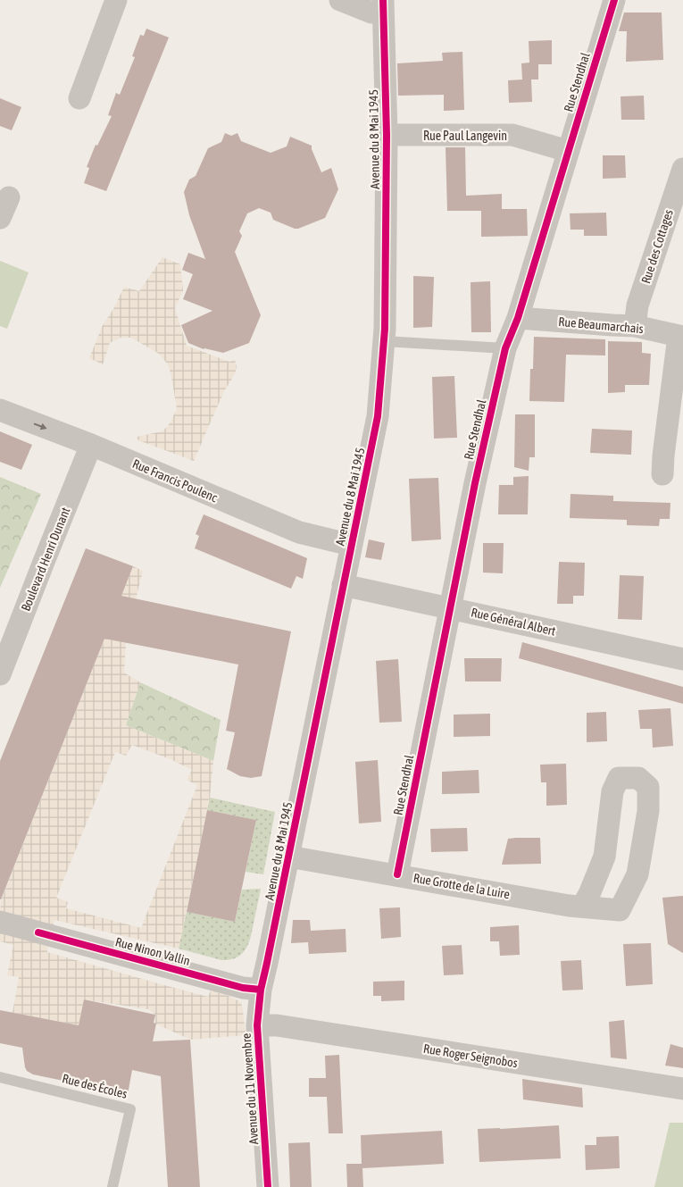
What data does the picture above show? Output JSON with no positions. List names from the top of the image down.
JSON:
{
  "streets": {
    "street": [
      "Rue Stendhal",
      "Rue Paul Langevin",
      "Avenue du 8 Mai 1945",
      "Rue des Cottages",
      "Rue Beaumarchais",
      "Rue Francis Poulenc",
      "Boulevard Henri Dunant",
      "Rue Général Albert",
      "Rue Grotte de la Luire",
      "Rue Ninon Vallin",
      "Rue Roger Seignobos",
      "Avenue du 11 Novembre"
    ],
    "lane": ["Rue des Écoles"]
  },
  "crossings": [
    ["Rue Stendhal", "Rue Paul Langevin"],
    ["Rue Stendhal", "Rue Beaumarchais"],
    ["Rue Stendhal", "Rue Général Albert"],
    ["Rue Stendhal", "Rue Grotte de la Luire"],
    ["Rue Paul Langevin", "Avenue du 8 Mai 1945"],
    ["Avenue du 8 Mai 1945", "Rue Francis Poulenc"],
    ["Avenue du 8 Mai 1945", "Rue Général Albert"],
    ["Avenue du 8 Mai 1945", "Rue Grotte de la Luire"],
    ["Avenue du 8 Mai 1945", "Rue Ninon Vallin"],
    ["Avenue du 8 Mai 1945", "Avenue du 11 Novembre"],
    ["Rue des Cottages", "Rue Beaumarchais"],
    ["Rue Francis Poulenc", "Boulevard Henri Dunant"],
    ["Rue Ninon Vallin", "Avenue du 11 Novembre"],
    ["Rue Roger Seignobos", "Avenue du 11 Novembre"]
  ]
}
